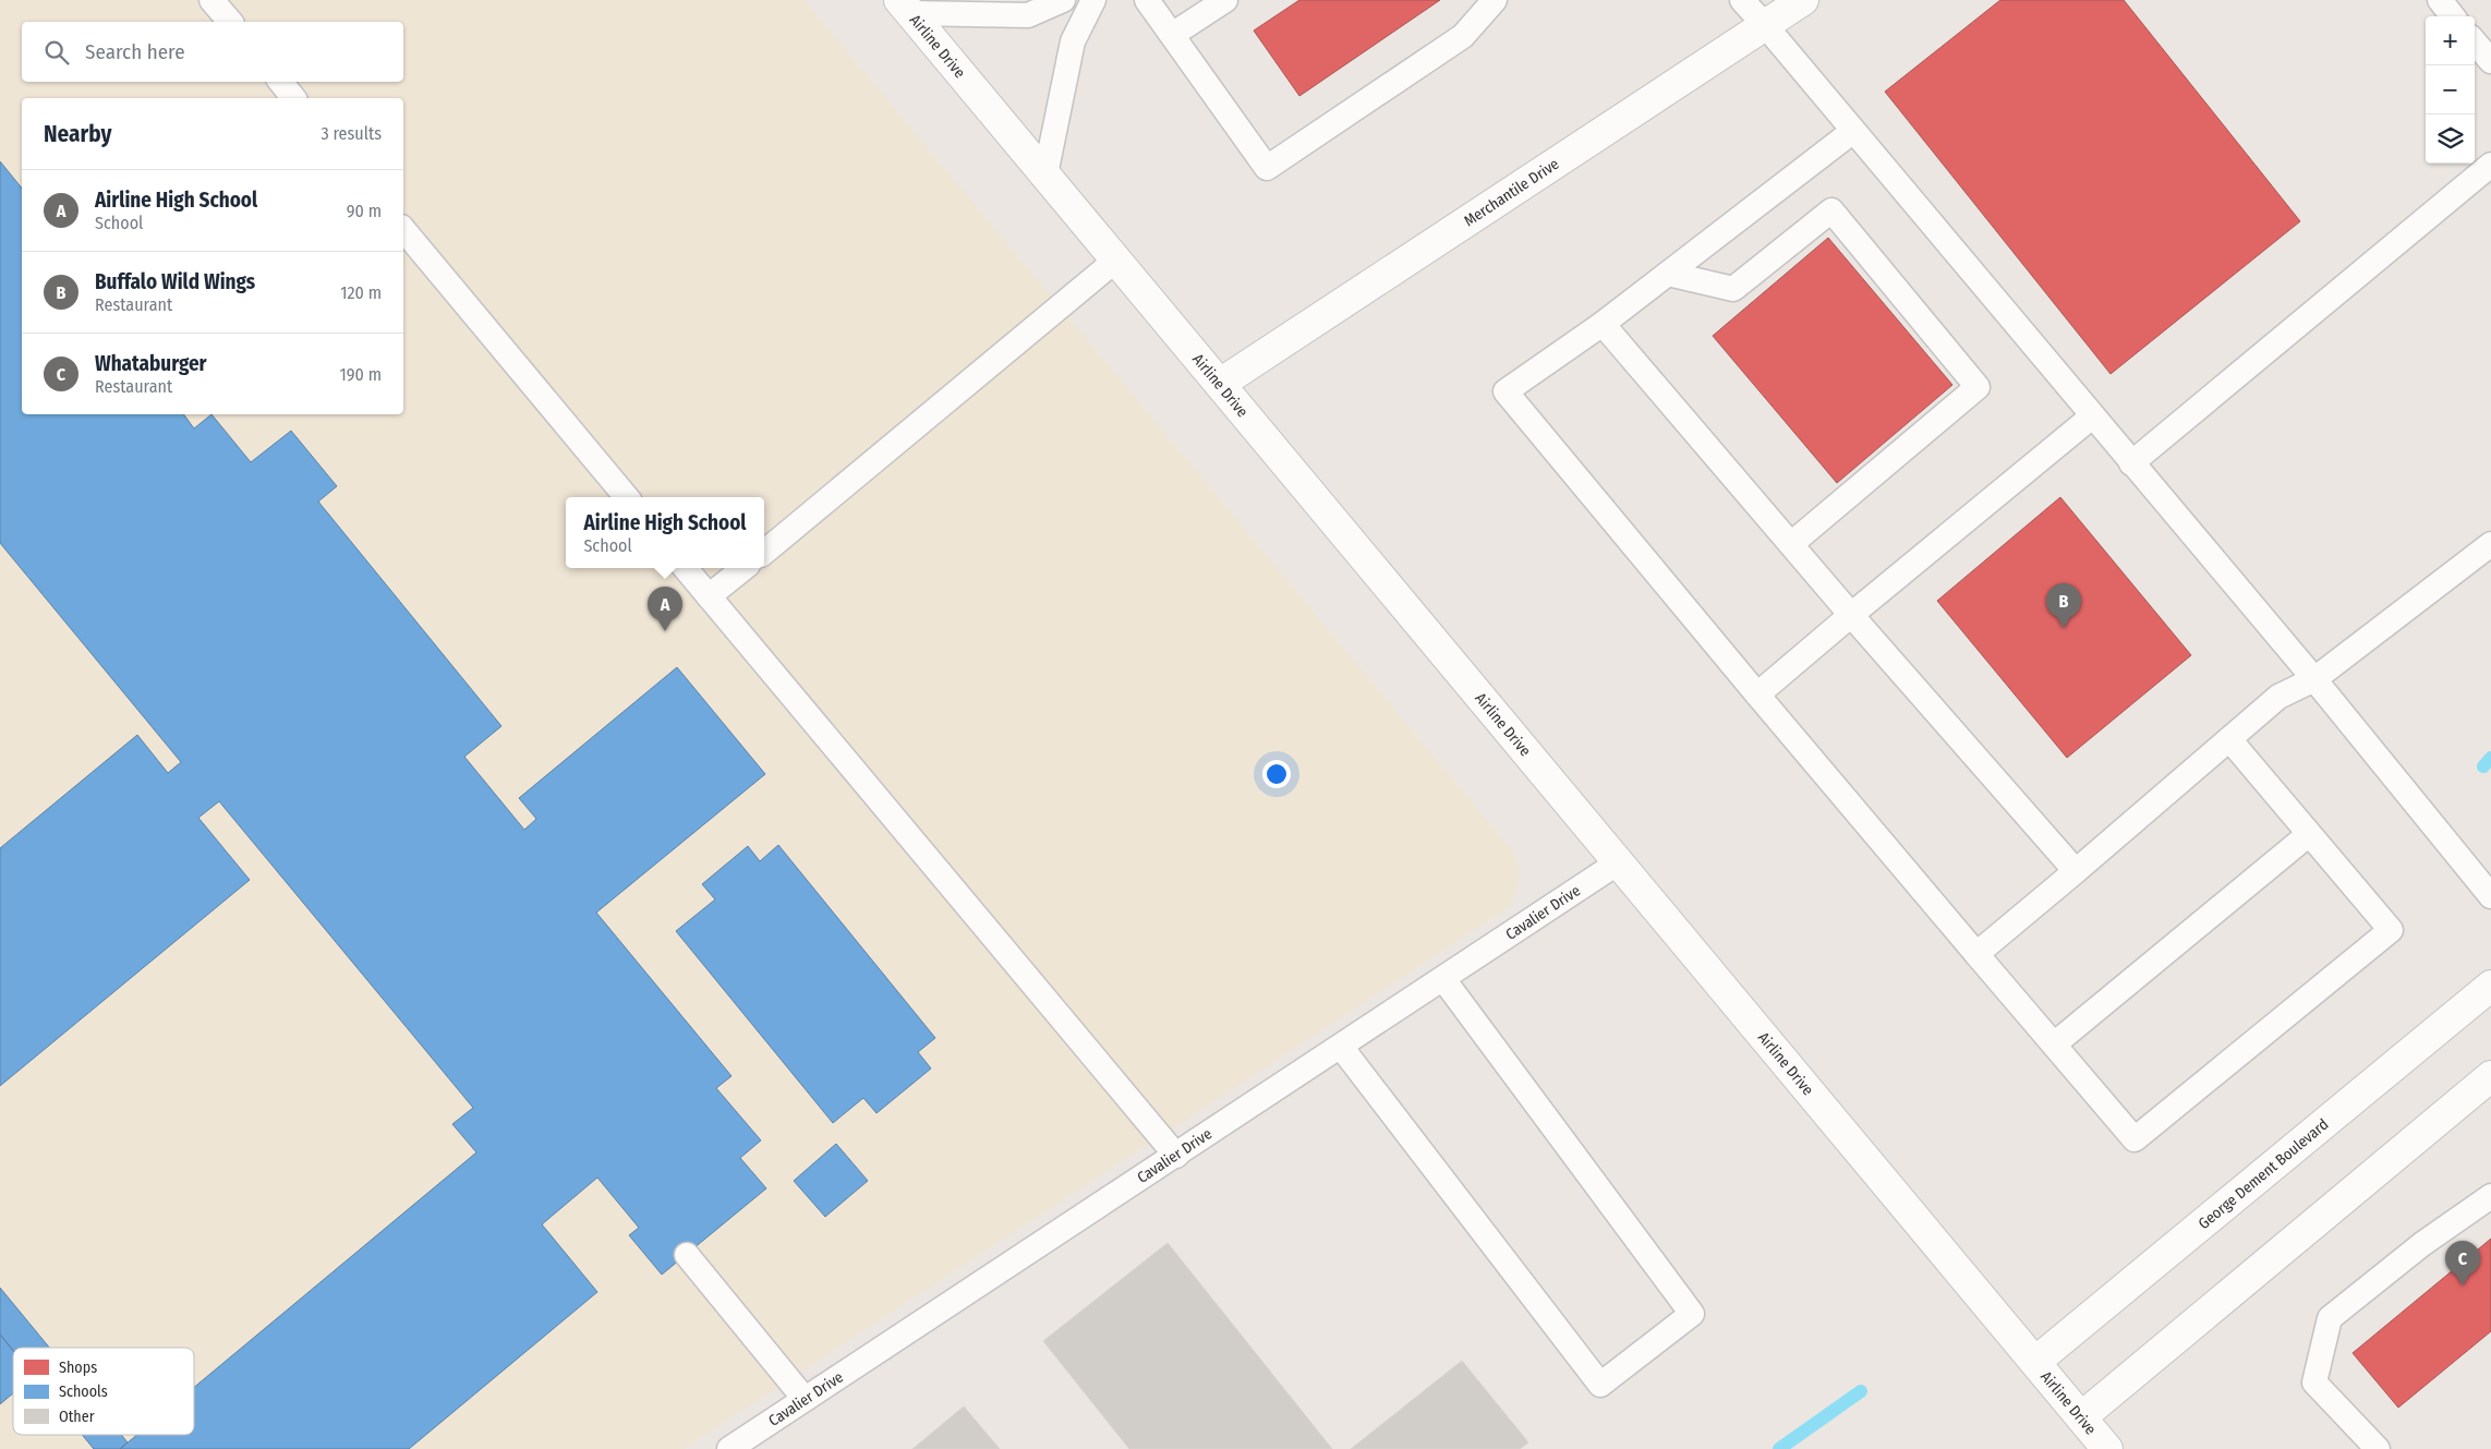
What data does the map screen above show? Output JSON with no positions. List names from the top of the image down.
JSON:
{
  "streets": {
    "main road": ["Airline Drive", "Merchantile Drive", "George Dement Boulevard"],
    "lane": ["Cavalier Drive"]
  },
  "crossings": [
    ["Airline Drive", "Merchantile Drive"],
    ["Airline Drive", "Cavalier Drive"],
    ["Airline Drive", "George Dement Boulevard"]
  ],
  "legend": ["Shops", "Schools", "Other"],
  "page": {
    "map_buttons": ["+", "−"],
    "search": "Search here",
    "heading": ["Nearby", "3 results"],
    "list": [
      {
        "mark": "A",
        "name": "Airline High School",
        "note": "School",
        "value": "90 m"
      },
      {
        "mark": "B",
        "name": "Buffalo Wild Wings",
        "note": "Restaurant",
        "value": "120 m"
      },
      {
        "mark": "C",
        "name": "Whataburger",
        "note": "Restaurant",
        "value": "190 m"
      }
    ],
    "popup": ["Airline High School", "School"],
    "pins": ["B", "A", "C"]
  }
}
